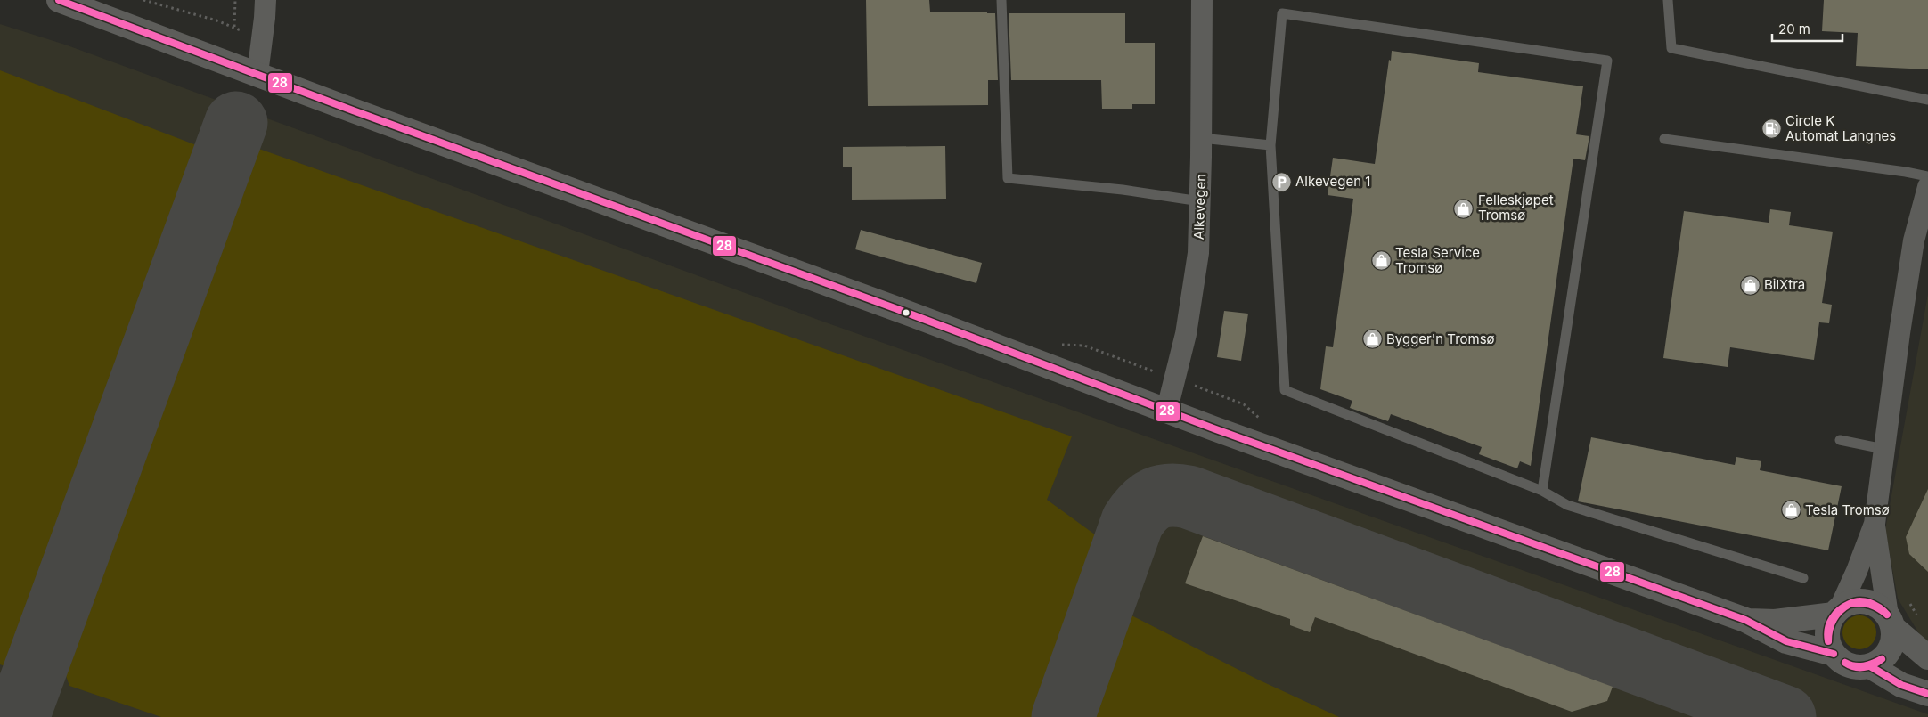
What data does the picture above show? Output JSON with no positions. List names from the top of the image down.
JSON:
{
  "streets": {
    "street": ["Alkevegen"]
  },
  "places": {
    "fuel station": ["Circle K Automat Langnes"],
    "parking": ["Alkevegen 1"],
    "shop": [
      "Felleskjøpet Tromsø",
      "Tesla Service Tromsø",
      "BilXtra",
      "Bygger'n Tromsø",
      "Tesla Tromsø"
    ]
  },
  "lines": ["transit line 28"],
  "scale_bar": "20 m"
}
